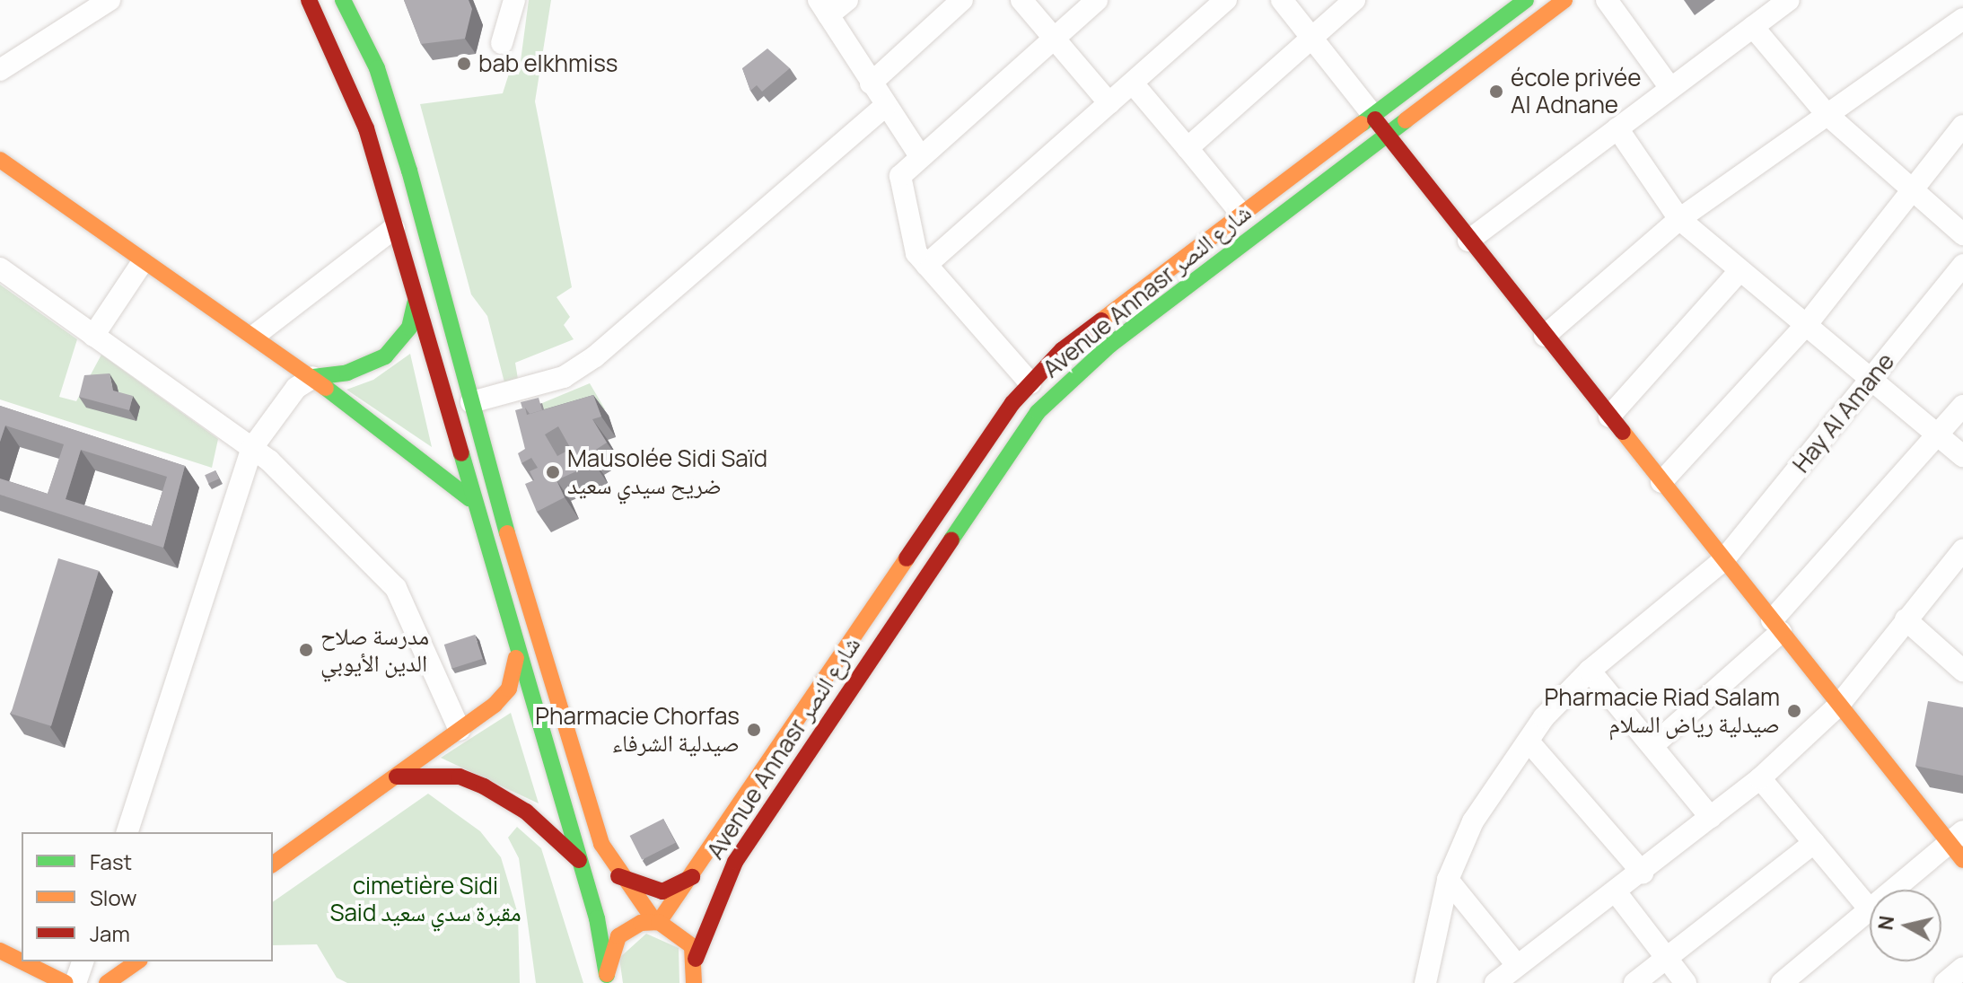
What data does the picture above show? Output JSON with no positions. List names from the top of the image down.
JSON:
{
  "streets": {
    "main road": ["Avenue Annasr شارع النصر"],
    "street": ["Hay Al Amane"]
  },
  "parks": ["cimetière Sidi Said مقبرة سدي سعيد"],
  "places": [
    "bab elkhmiss",
    "école privée Al Adnane",
    "Mausolée Sidi Saïd ضريح سيدي سعيد",
    "مدرسة صلاح الدين الأيوبي",
    "Pharmacie Riad Salam صيدلية رياض السلام",
    "Pharmacie Chorfas صيدلية الشرفاء"
  ],
  "legend": ["Fast", "Slow", "Jam"],
  "north": "left"
}
